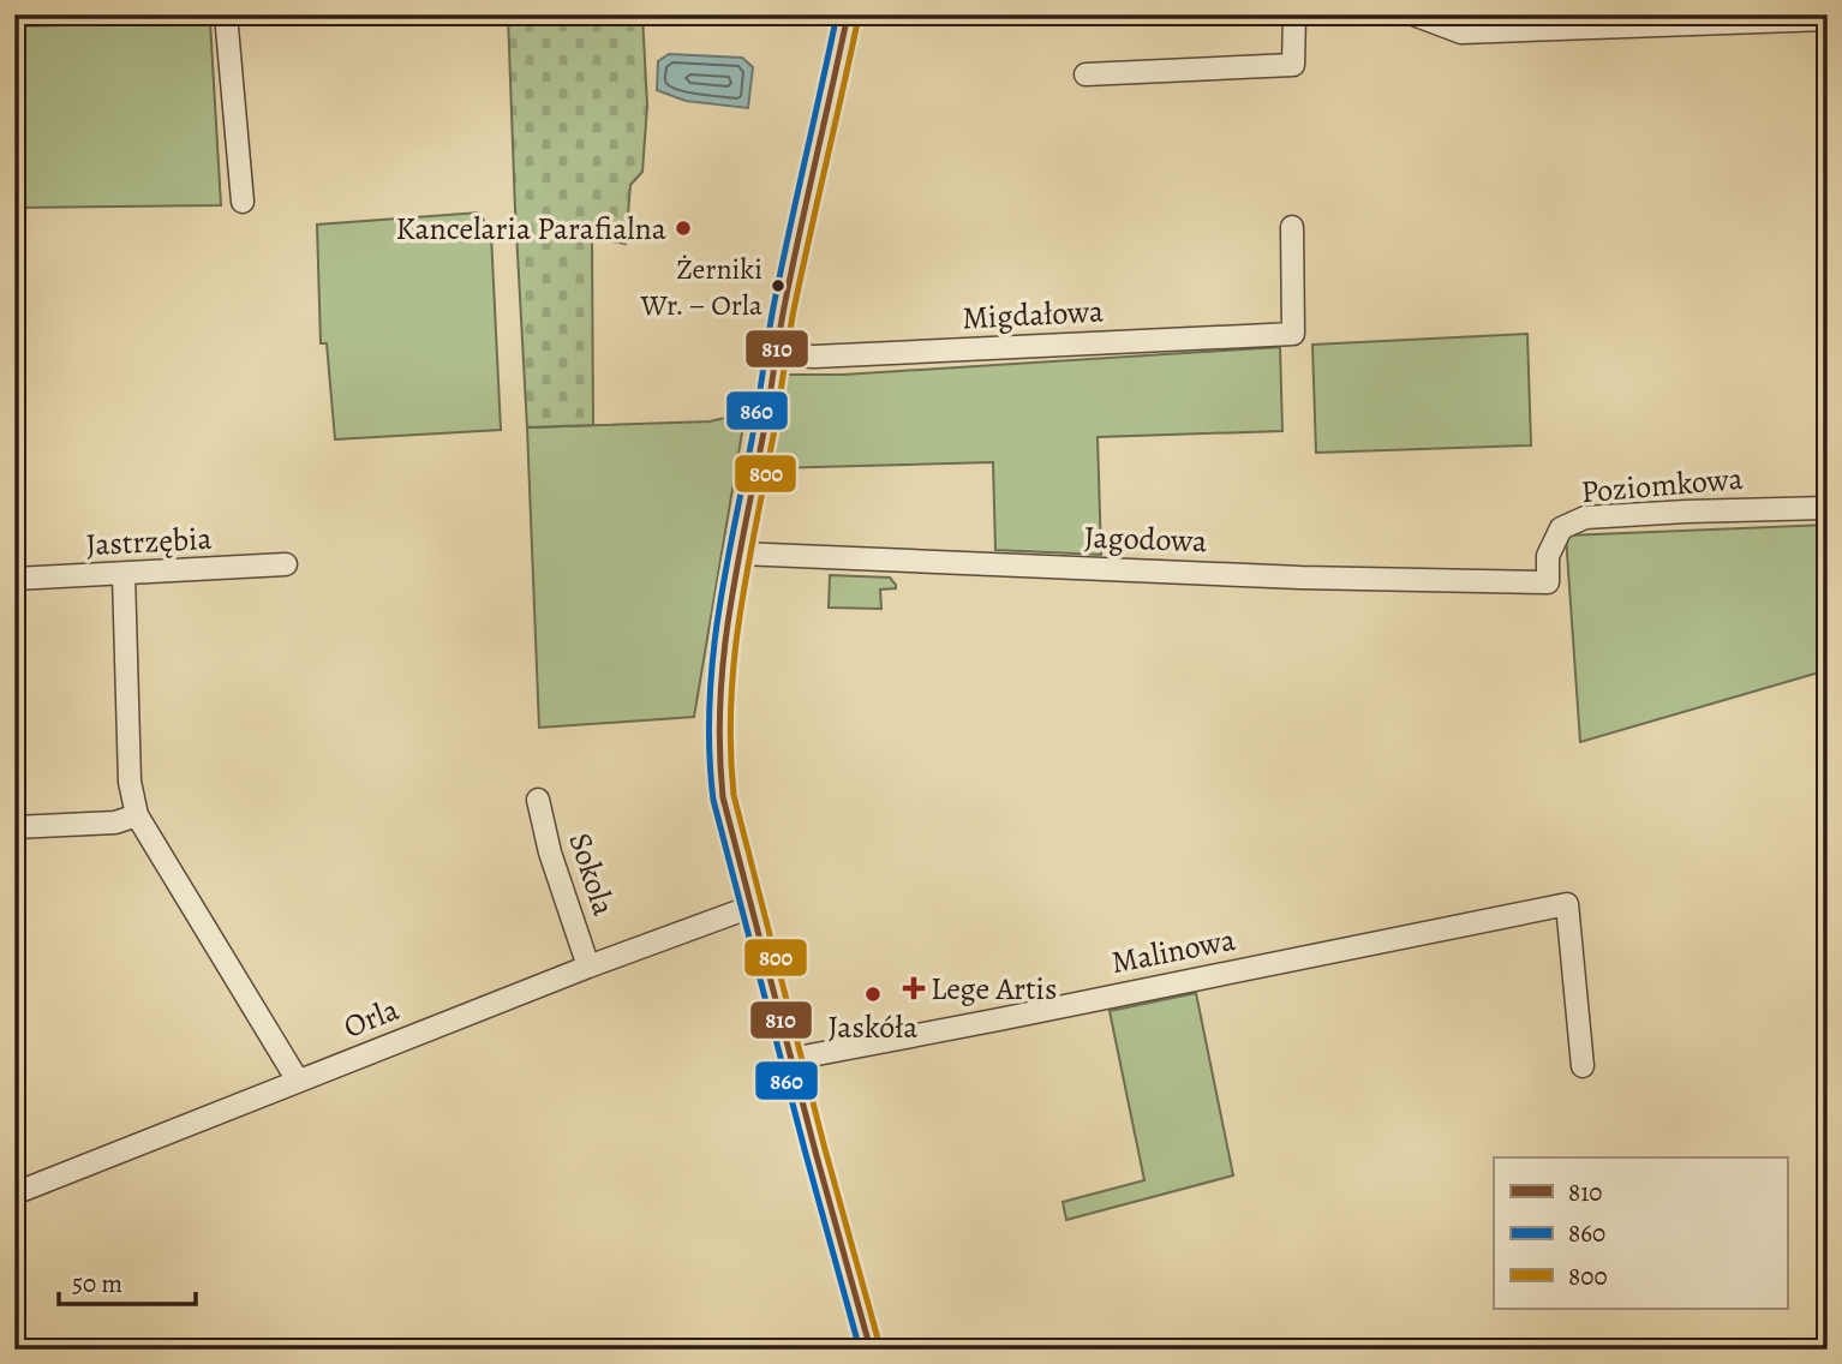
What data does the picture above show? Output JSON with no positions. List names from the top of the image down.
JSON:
{
  "streets": {
    "street": [
      "Migdałowa",
      "Poziomkowa",
      "Jagodowa",
      "Jastrzębia",
      "Sokola",
      "Malinowa",
      "Orla"
    ]
  },
  "crossings": [
    ["Poziomkowa", "Jagodowa"],
    ["Sokola", "Orla"]
  ],
  "places": {
    "other": ["Kancelaria Parafialna", "Żerniki Wr. – Orla", "Jaskóła"],
    "health": ["Lege Artis"]
  },
  "lines": ["transit line 810", "transit line 860", "transit line 800"],
  "legend": ["810", "860", "800"],
  "scale_bar": "50 m"
}
